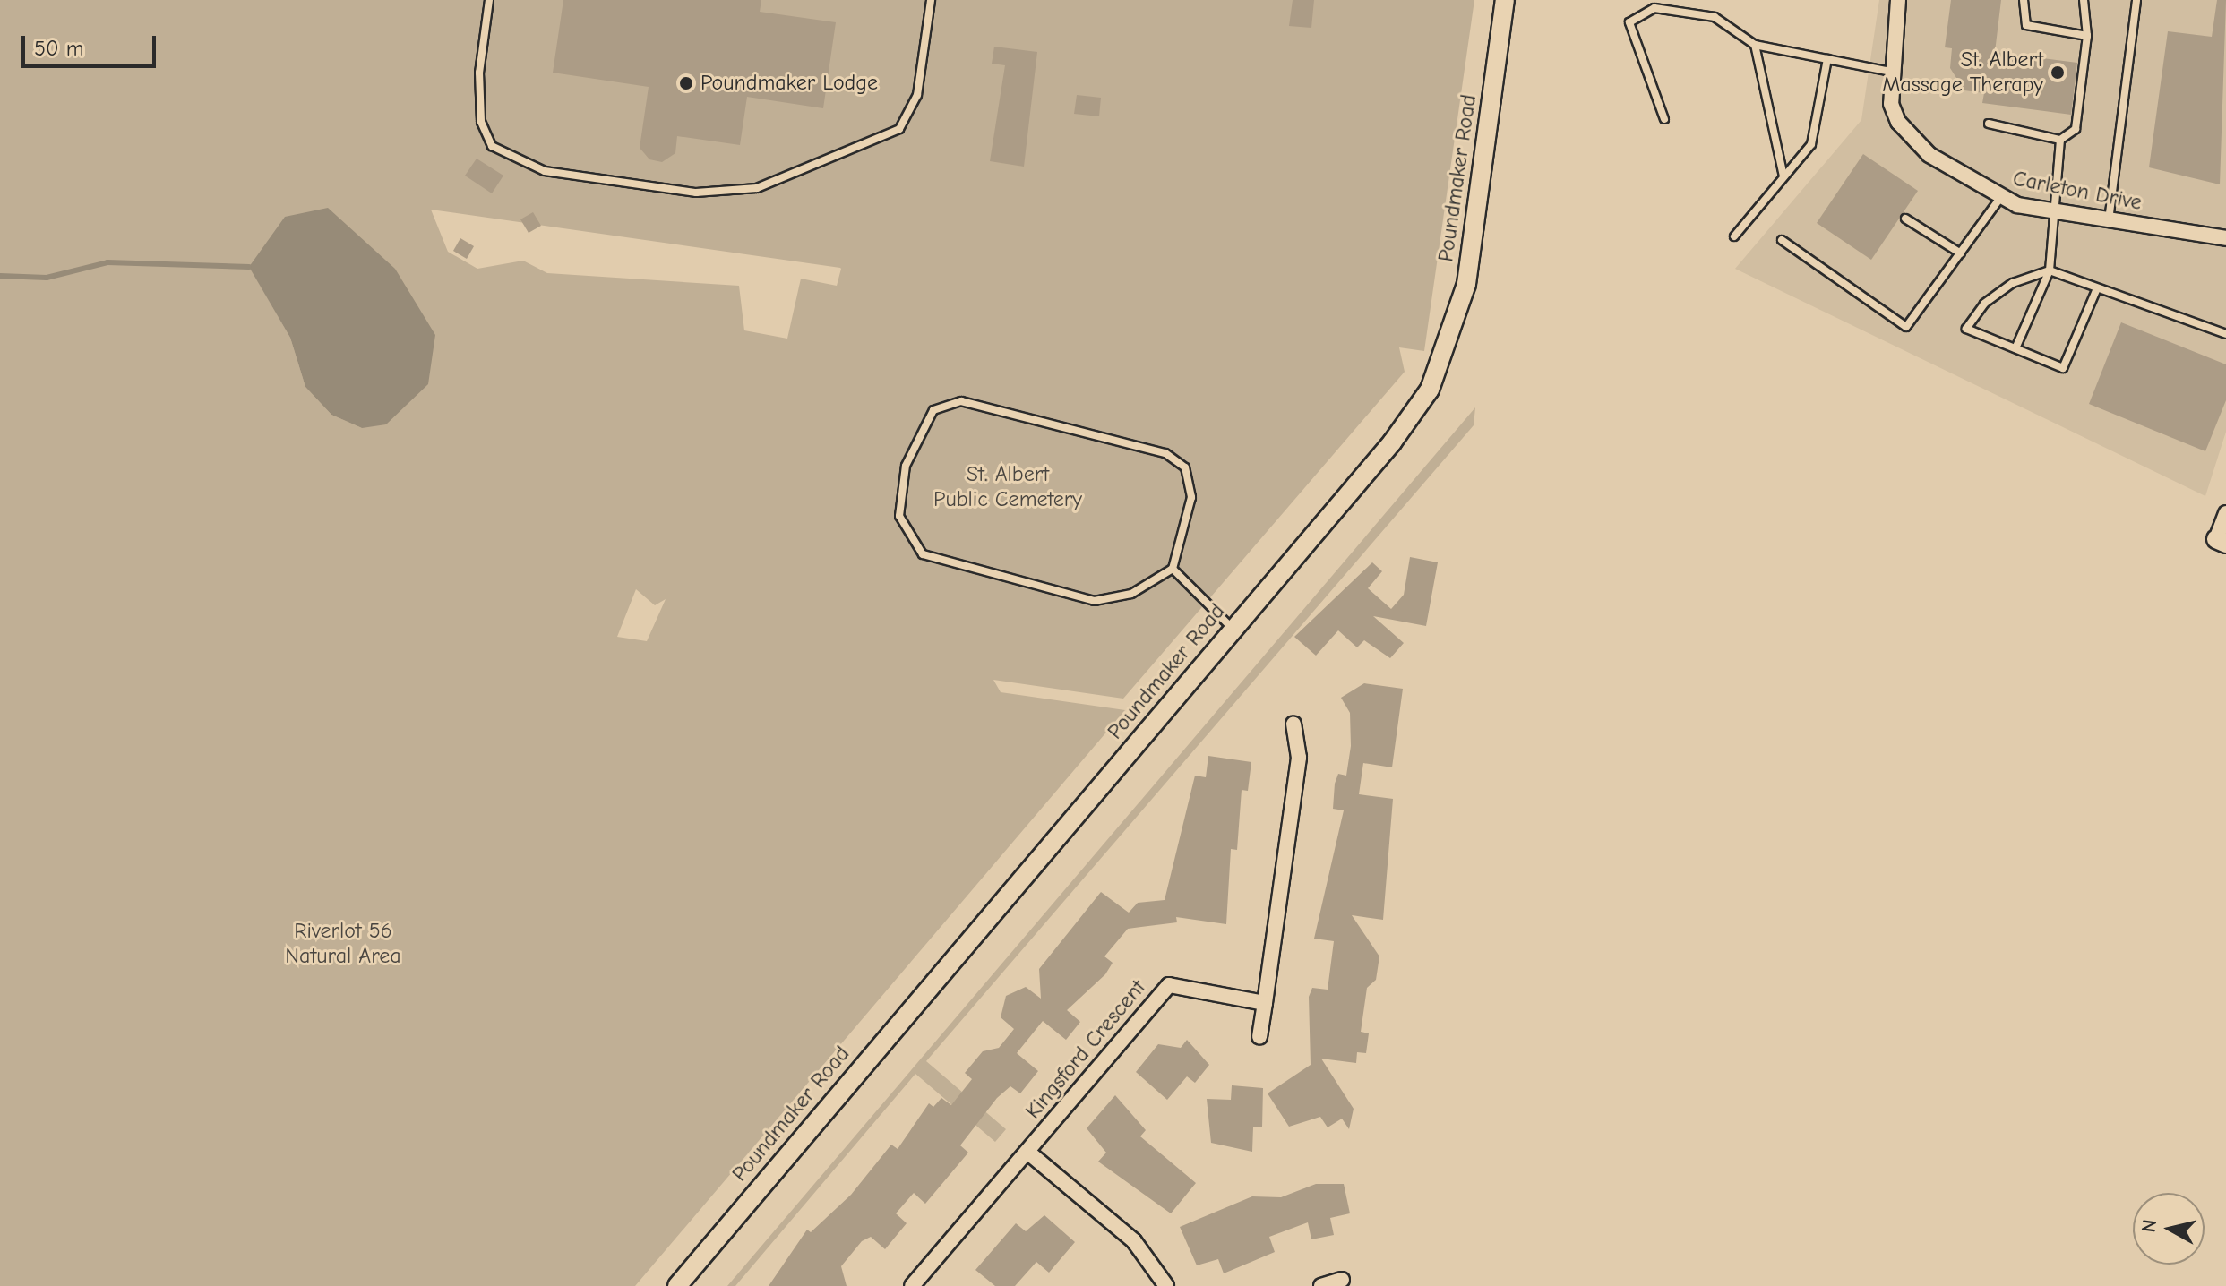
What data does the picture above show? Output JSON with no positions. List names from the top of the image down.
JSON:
{
  "streets": {
    "street": ["Poundmaker Road", "Carleton Drive", "Kingsford Crescent"]
  },
  "parks": ["St. Albert Public Cemetery", "Riverlot 56 Natural Area"],
  "places": ["St. Albert Massage Therapy", "Poundmaker Lodge"],
  "scale_bar": "50 m",
  "north": "left"
}
